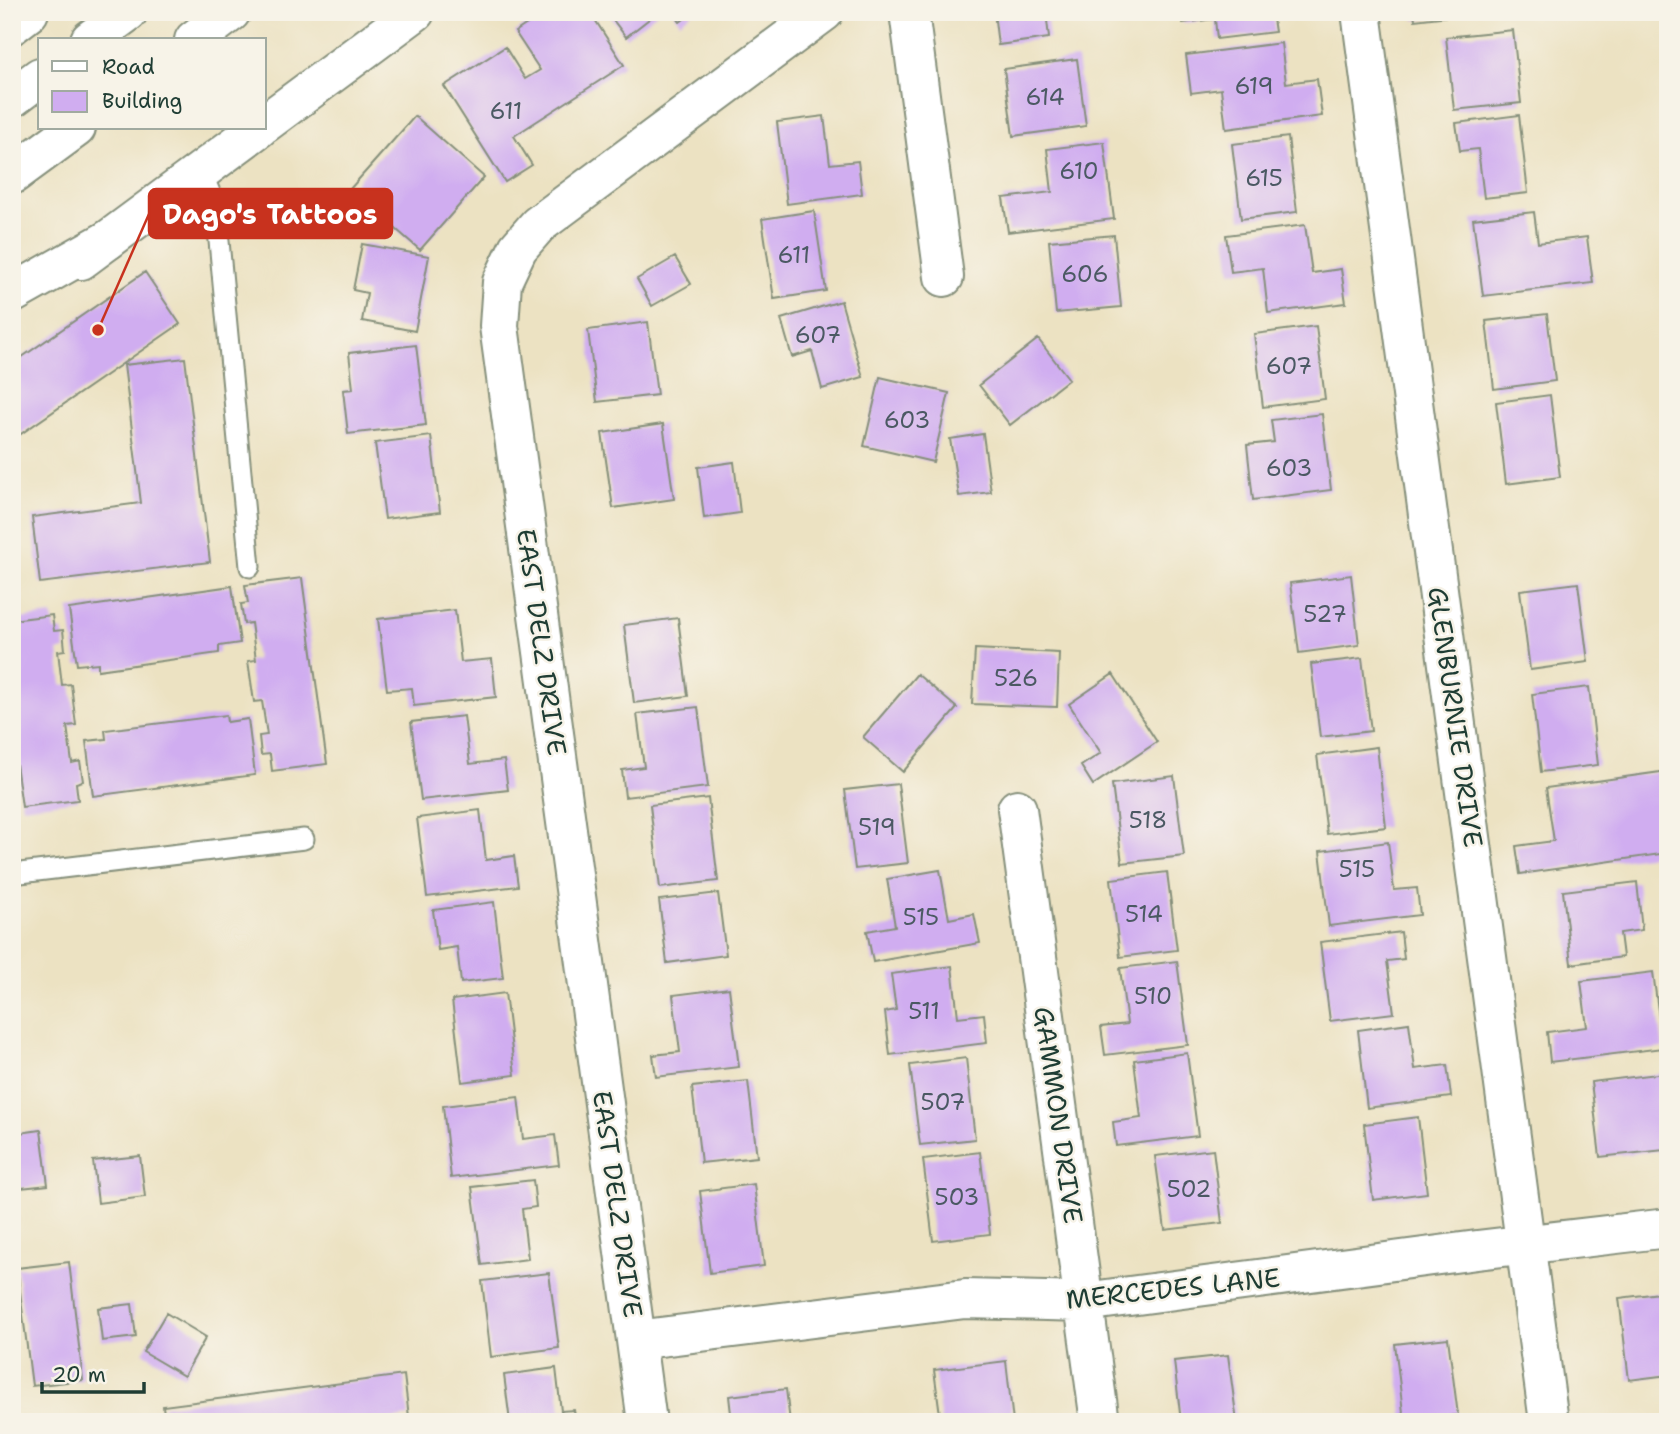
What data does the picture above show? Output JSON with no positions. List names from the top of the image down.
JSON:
{
  "streets": {
    "main road": [
      "EAST DELZ DRIVE",
      "GLENBURNIE DRIVE",
      "GAMMON DRIVE",
      "MERCEDES LANE"
    ]
  },
  "crossings": [
    ["EAST DELZ DRIVE", "MERCEDES LANE"],
    ["GLENBURNIE DRIVE", "MERCEDES LANE"],
    ["GAMMON DRIVE", "MERCEDES LANE"]
  ],
  "places": ["Dago's Tattoos"],
  "house_numbers": [
    "619",
    "614",
    "611",
    "610",
    "615",
    "611",
    "606",
    "607",
    "607",
    "603",
    "603",
    "527",
    "526",
    "518",
    "519",
    "515",
    "514",
    "515",
    "510",
    "511",
    "507",
    "502",
    "503"
  ],
  "legend": ["Road", "Building"],
  "scale_bar": "20 m"
}
